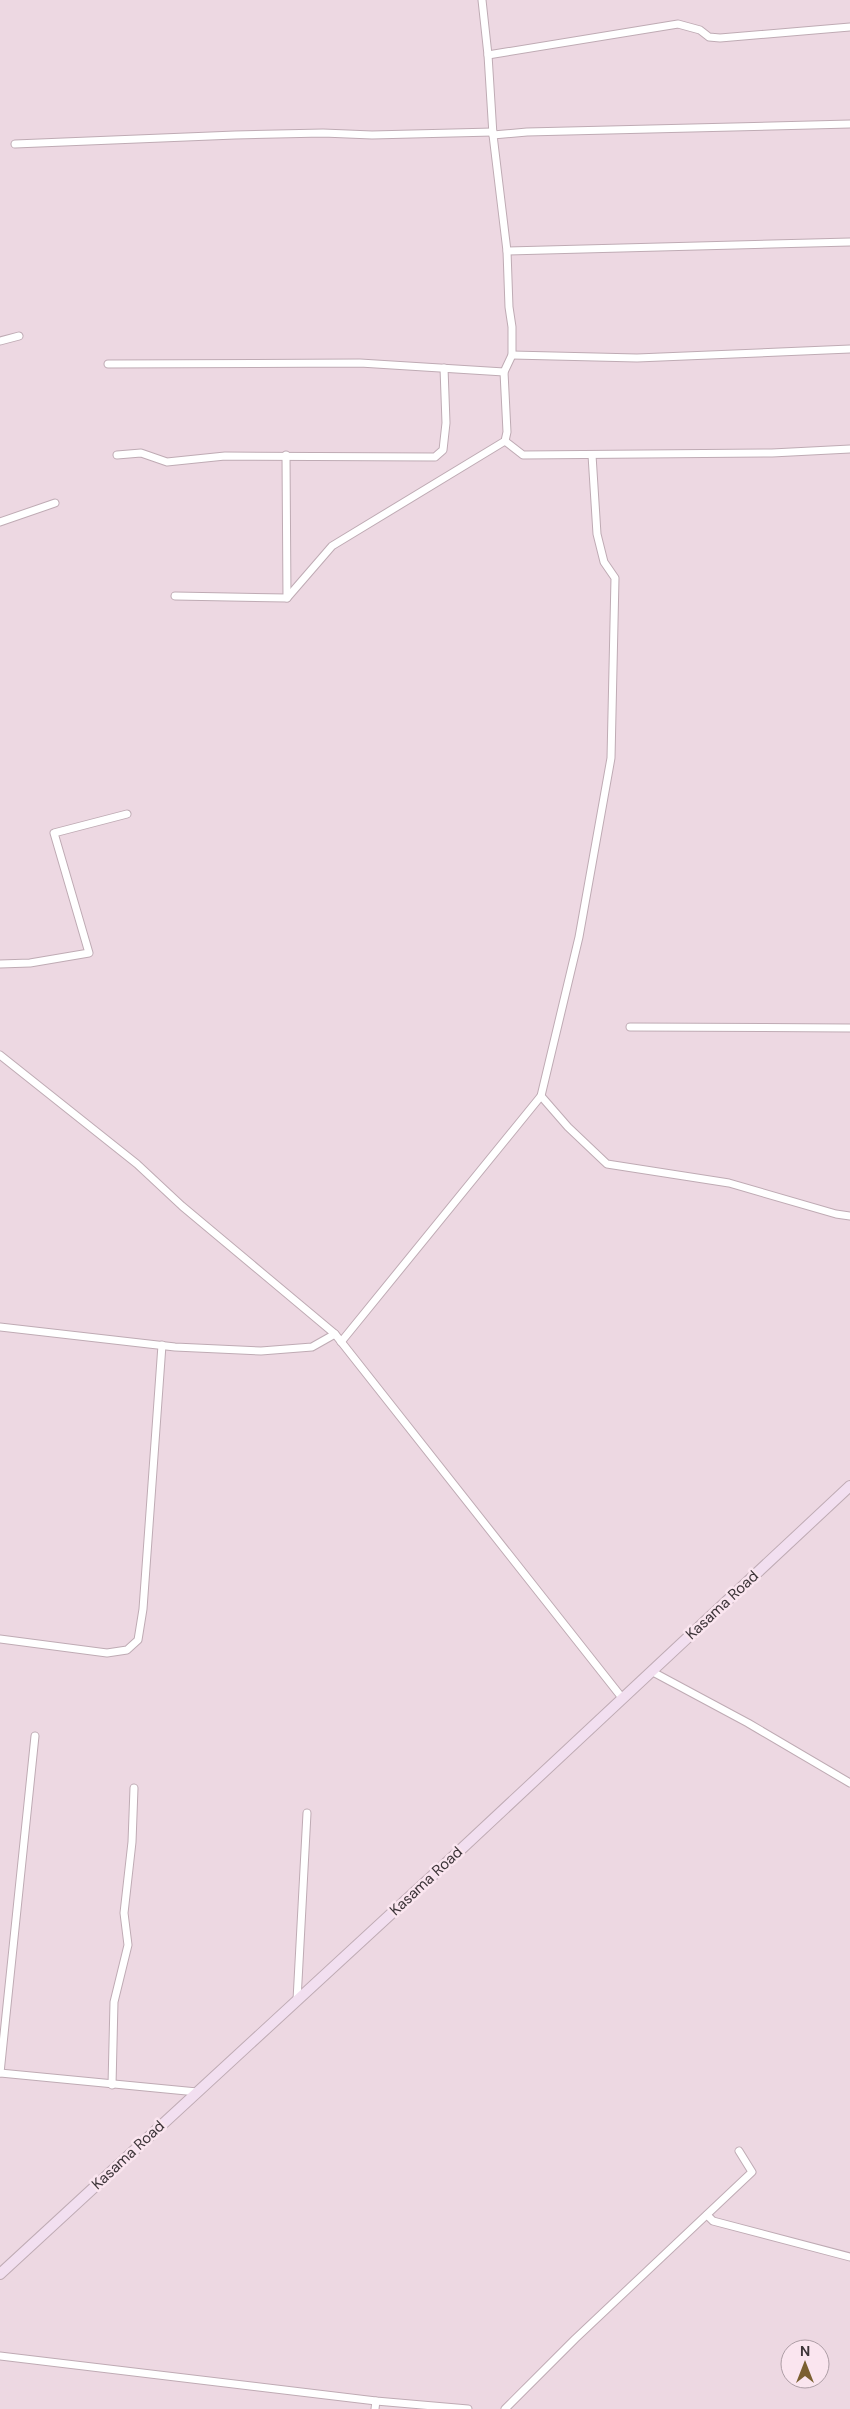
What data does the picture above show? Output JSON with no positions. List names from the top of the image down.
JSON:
{
  "streets": {
    "street": ["Kasama Road"]
  },
  "north": "top"
}
